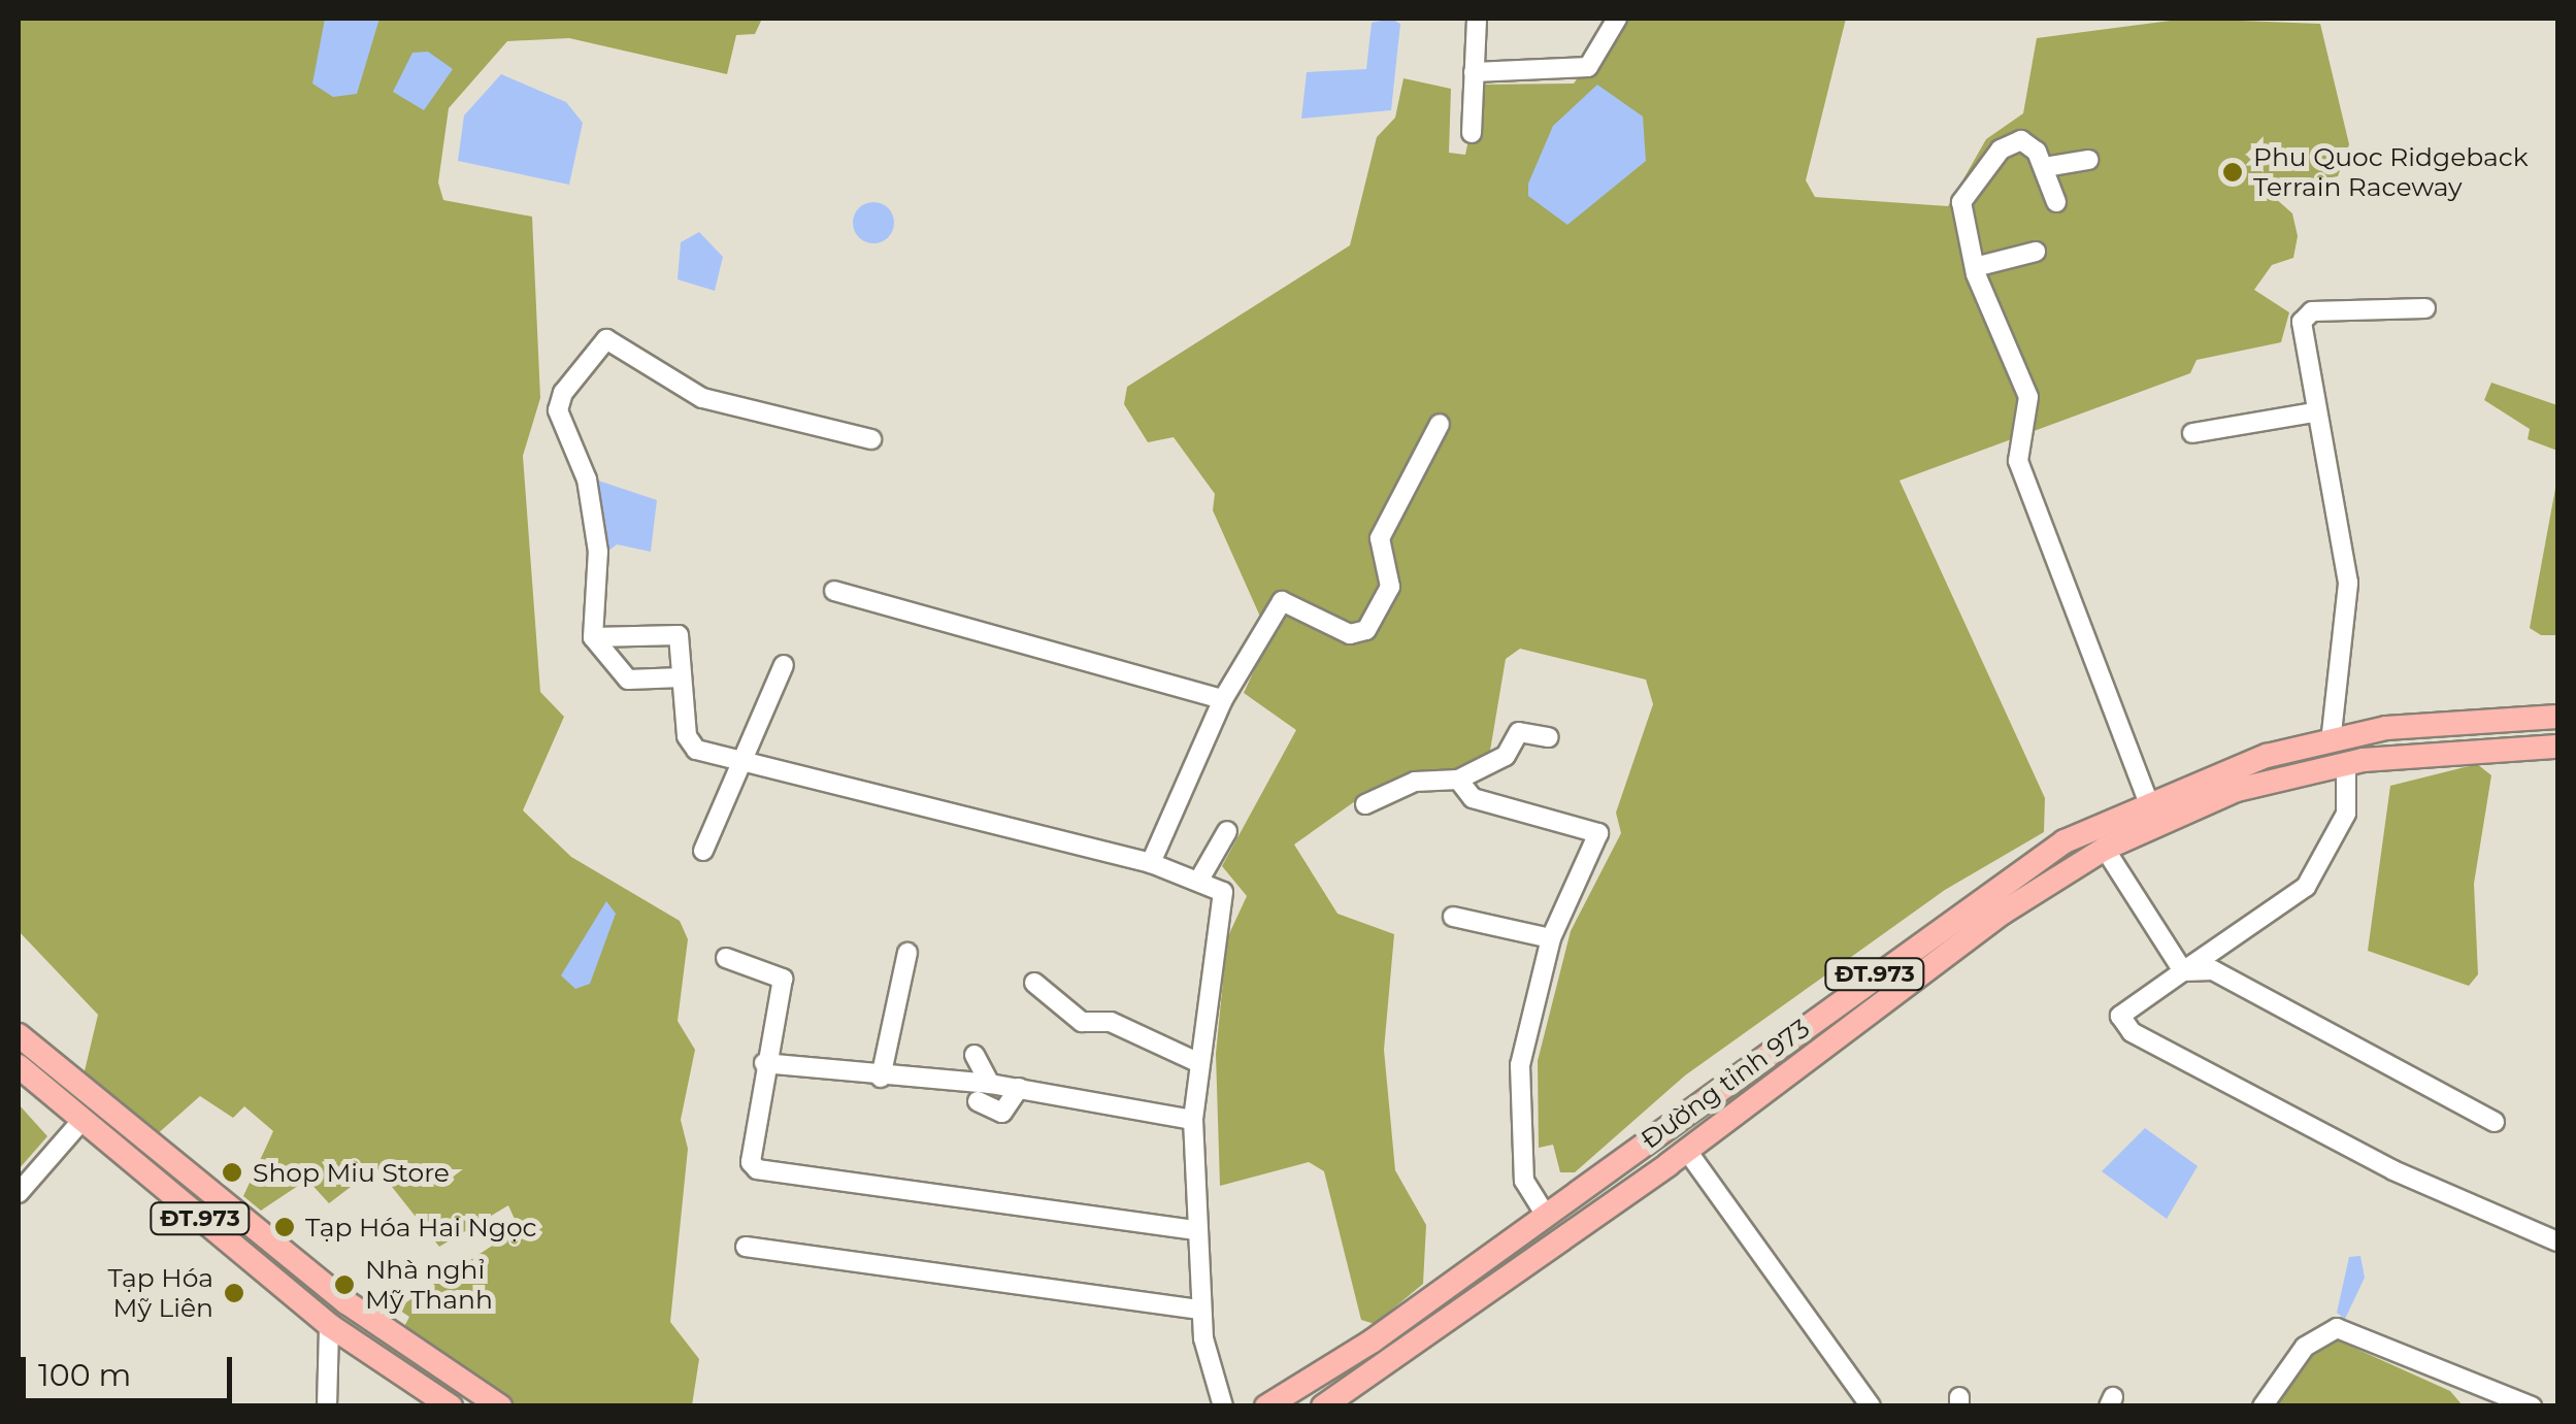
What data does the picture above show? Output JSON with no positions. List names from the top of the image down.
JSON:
{
  "streets": {
    "main road": ["ĐT.973", "Đường tỉnh 973"]
  },
  "places": [
    "Phu Quoc Ridgeback Terrain Raceway",
    "Shop Miu Store",
    "Tạp Hóa Hai Ngọc",
    "Nhà nghỉ Mỹ Thanh",
    "Tạp Hóa Mỹ Liên"
  ],
  "scale_bar": "100 m"
}
